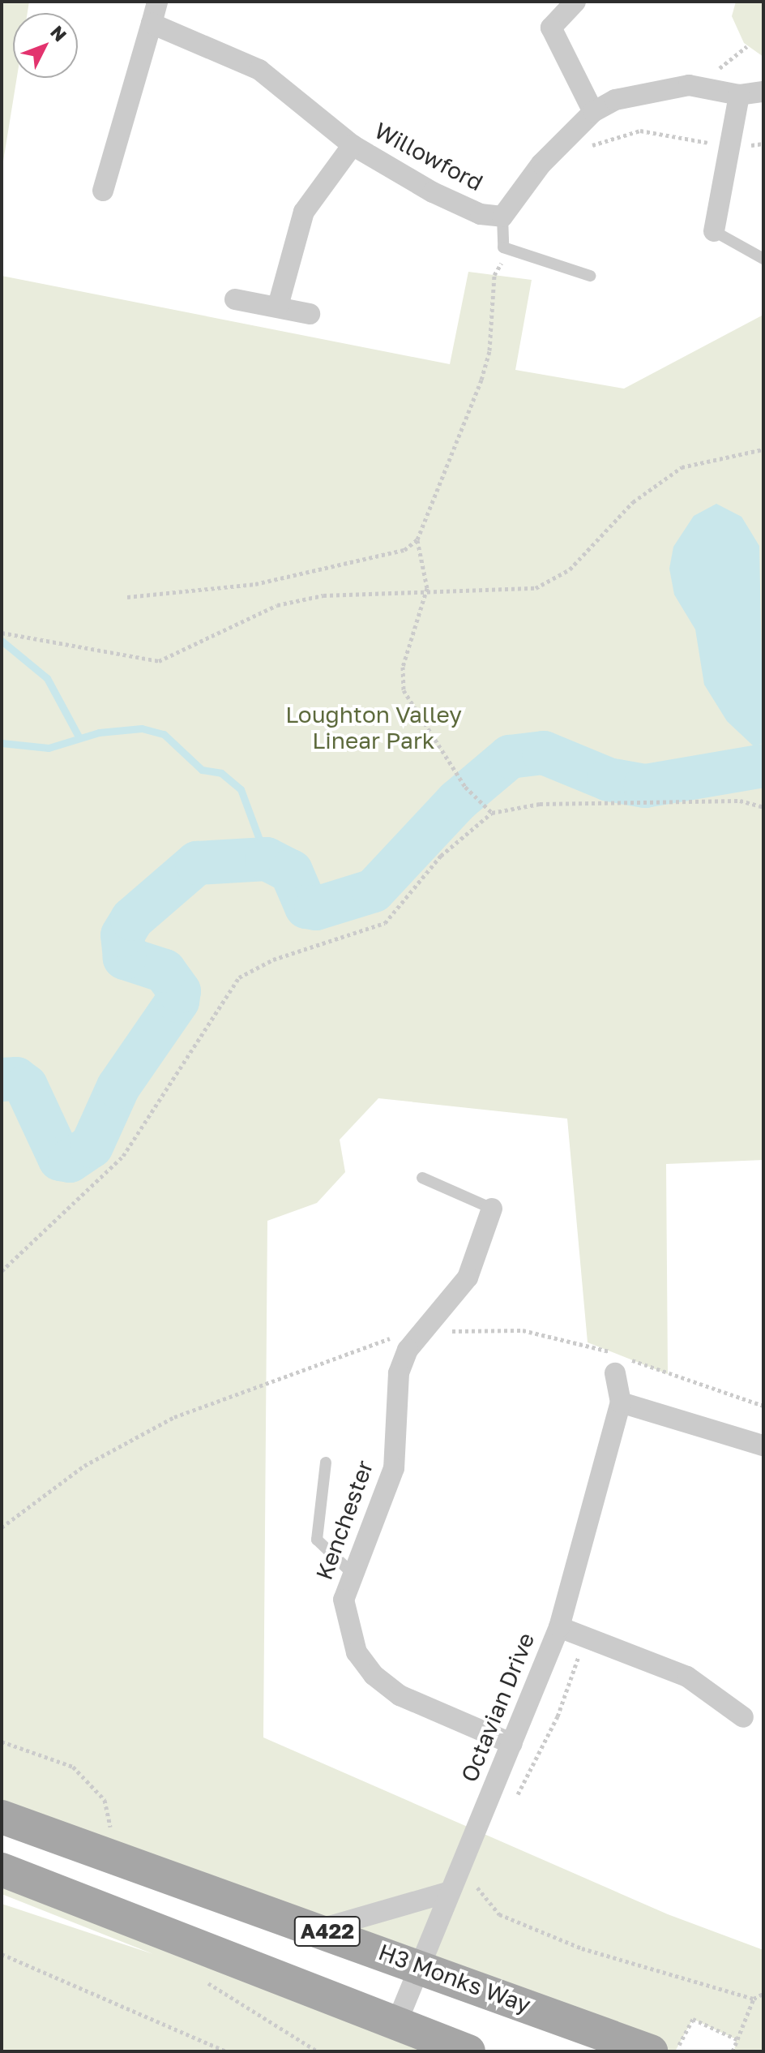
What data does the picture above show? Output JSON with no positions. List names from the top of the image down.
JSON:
{
  "streets": {
    "main road": ["A422", "H3 Monks Way"],
    "street": ["Willowford", "Kenchester", "Octavian Drive"]
  },
  "crossings": [
    ["Kenchester", "Octavian Drive"],
    ["Octavian Drive", "A422"],
    ["Octavian Drive", "H3 Monks Way"]
  ],
  "parks": ["Loughton Valley Linear Park"],
  "north": "top right"
}
